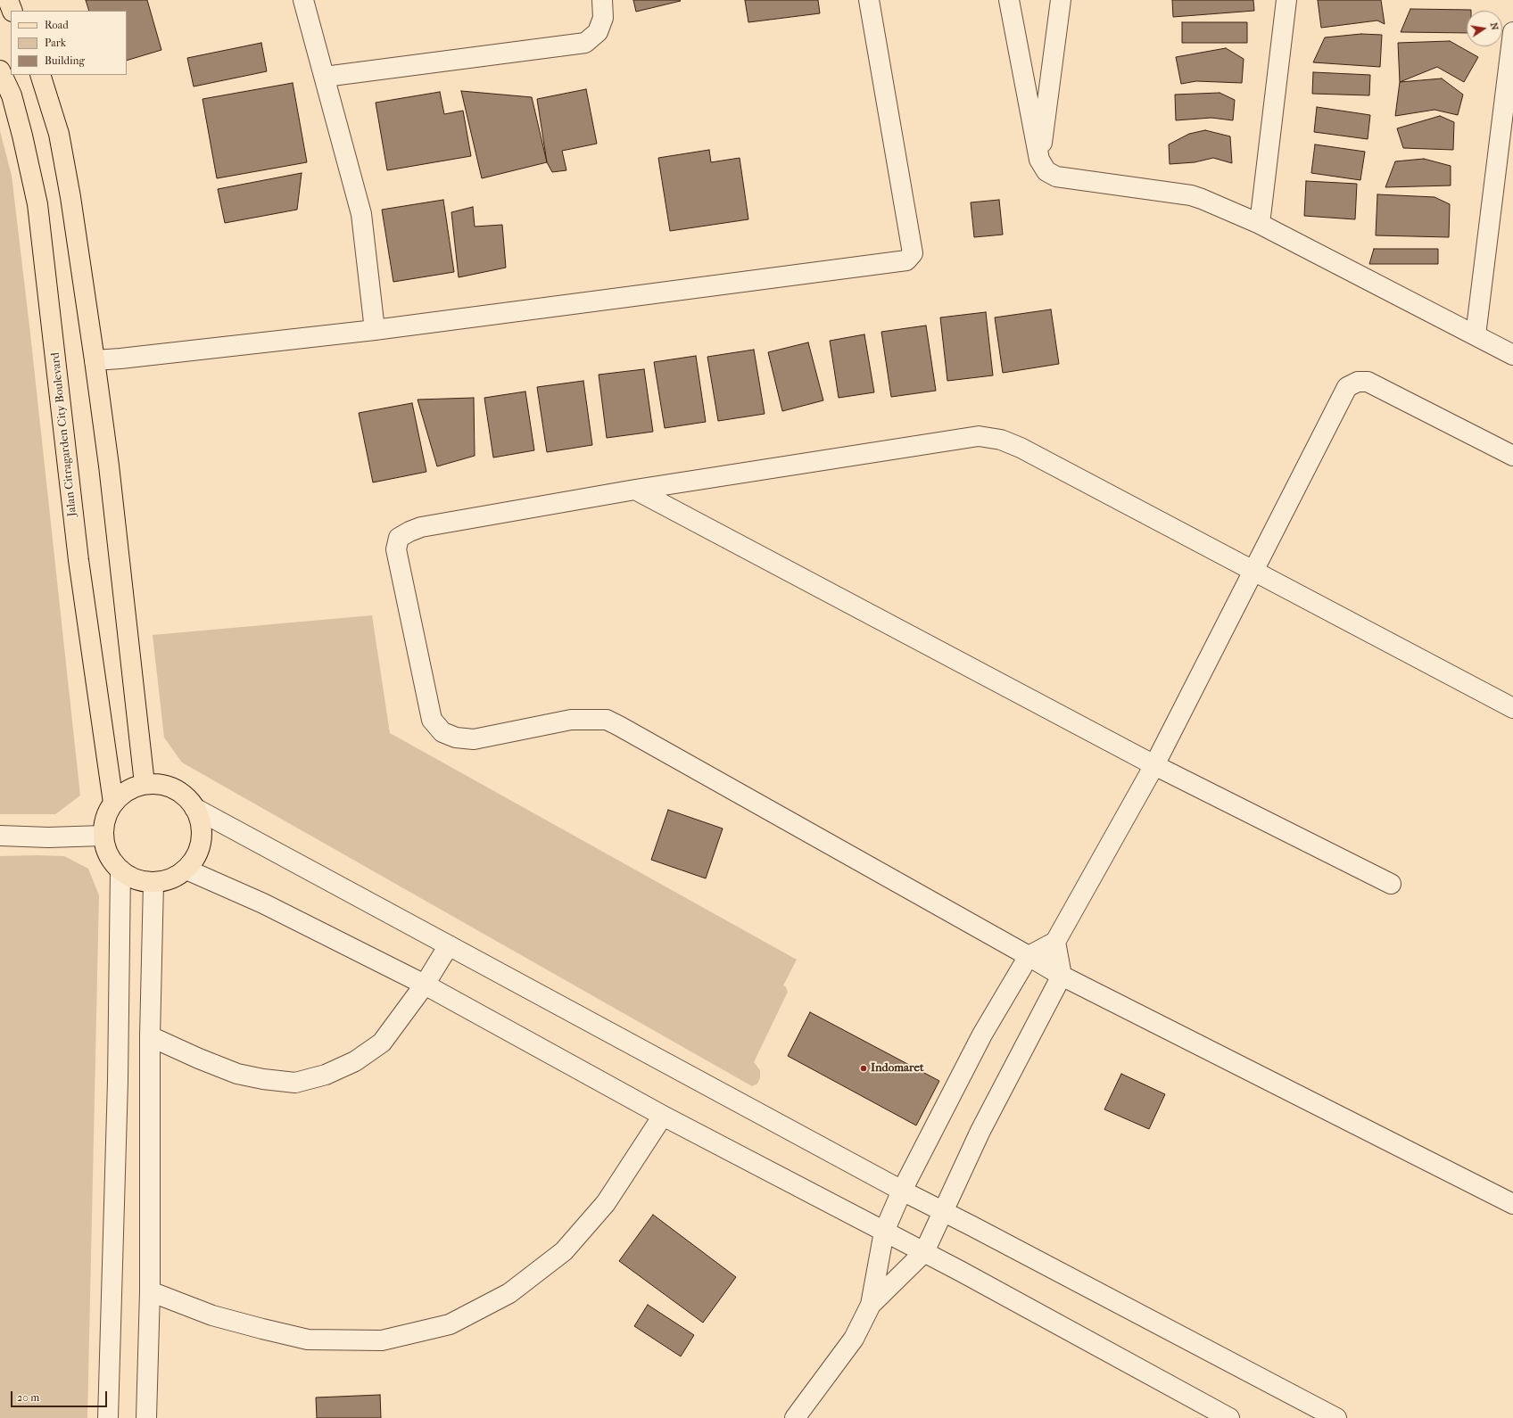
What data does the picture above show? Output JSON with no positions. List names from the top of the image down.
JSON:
{
  "streets": {
    "main road": ["Jalan Citragarden City Boulevard"]
  },
  "places": ["Indomaret"],
  "legend": ["Road", "Park", "Building"],
  "scale_bar": "20 m",
  "north": "right"
}
